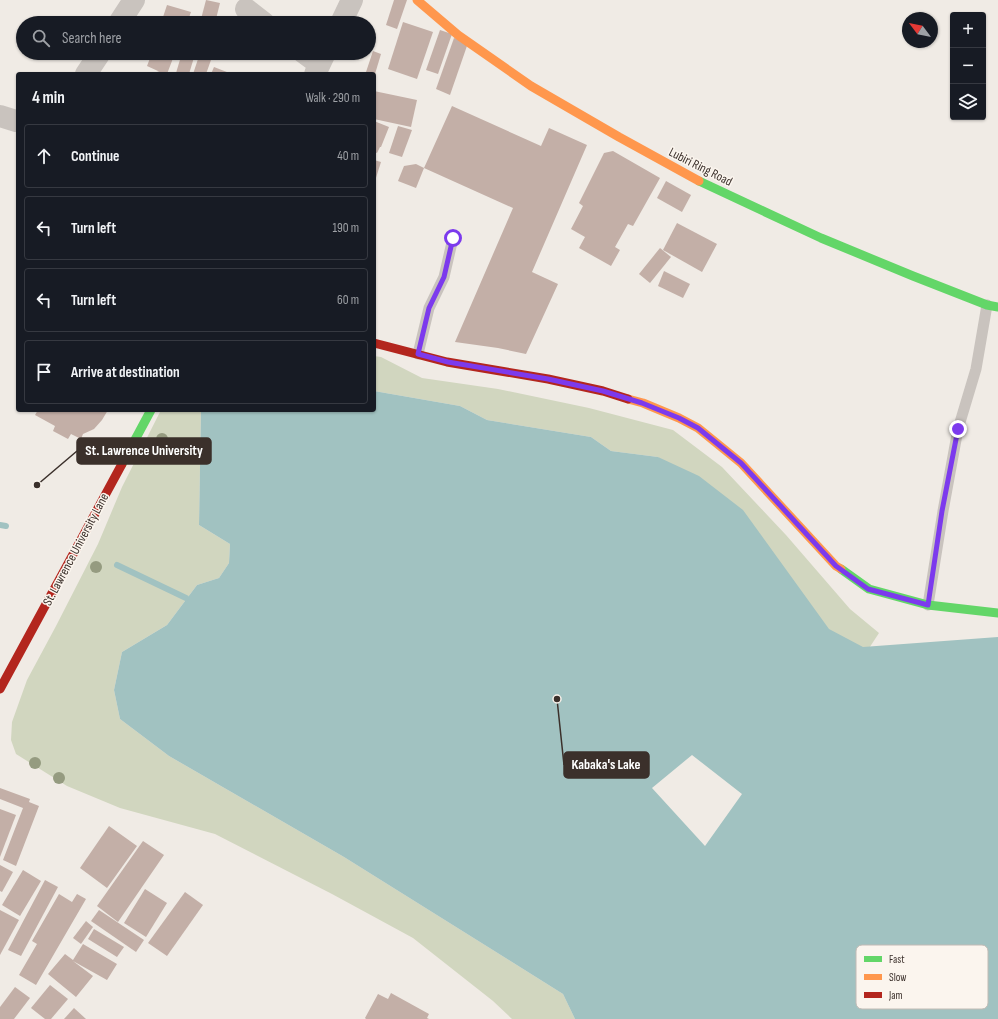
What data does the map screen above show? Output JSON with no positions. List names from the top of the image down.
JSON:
{
  "streets": {
    "street": ["Lubiri Ring Road", "St. Lawrence University Lane"]
  },
  "places": ["St. Lawrence University", "Kabaka's Lake"],
  "legend": ["Fast", "Slow", "Jam"],
  "north": "top left",
  "page": {
    "map_buttons": ["+", "−"],
    "search": "Search here",
    "heading": ["4 min", "Walk · 290 m"],
    "list": [
      ["Continue", "40 m"],
      ["Turn left", "190 m"],
      ["Turn left", "60 m"],
      "Arrive at destination"
    ]
  }
}
